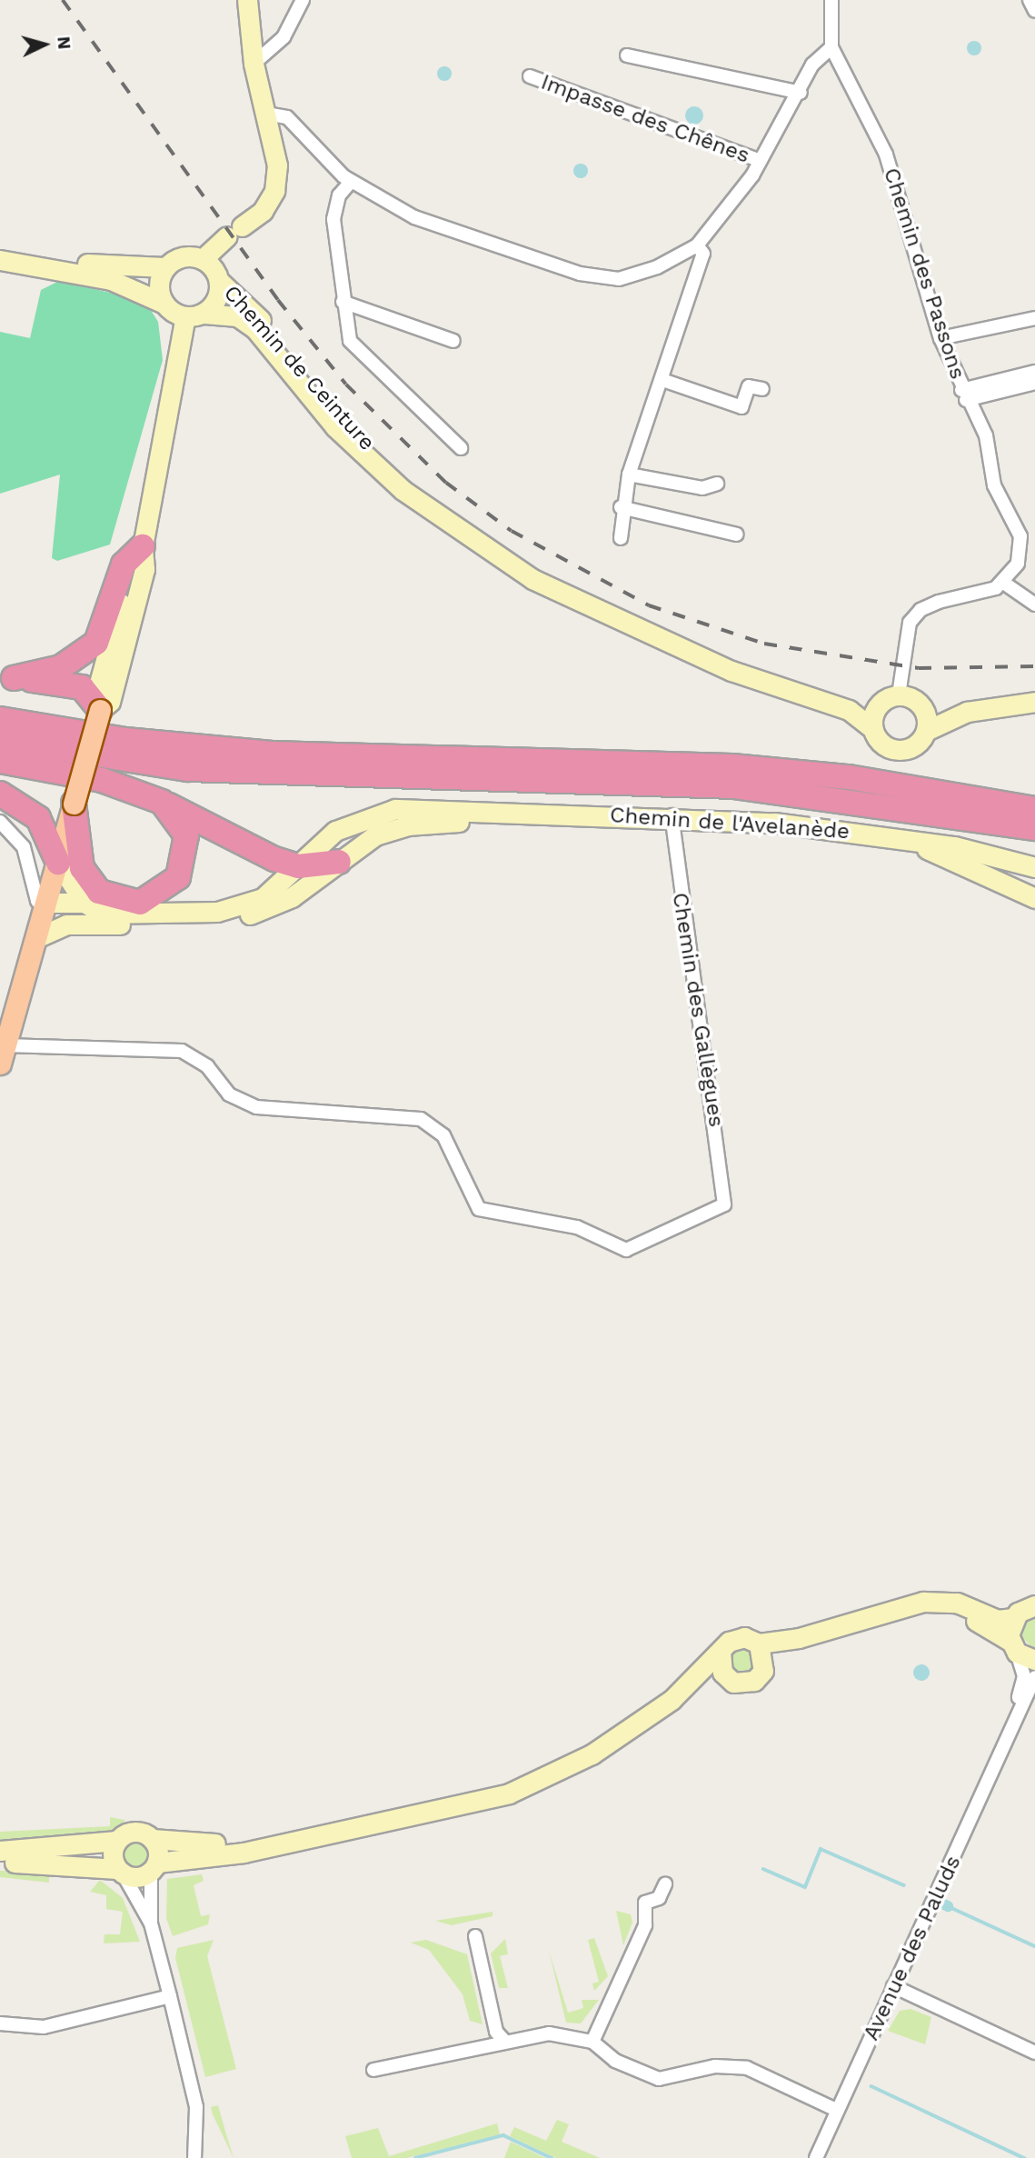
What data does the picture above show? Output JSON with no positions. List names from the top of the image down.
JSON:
{
  "streets": {
    "main road": ["Chemin de Ceinture", "Chemin de l'Avelanède"],
    "street": [
      "Impasse des Chênes",
      "Chemin des Passons",
      "Chemin des Gallègues",
      "Avenue des Paluds"
    ]
  },
  "crossings": [
    ["Chemin de l'Avelanède", "Chemin des Gallègues"]
  ],
  "north": "right"
}
